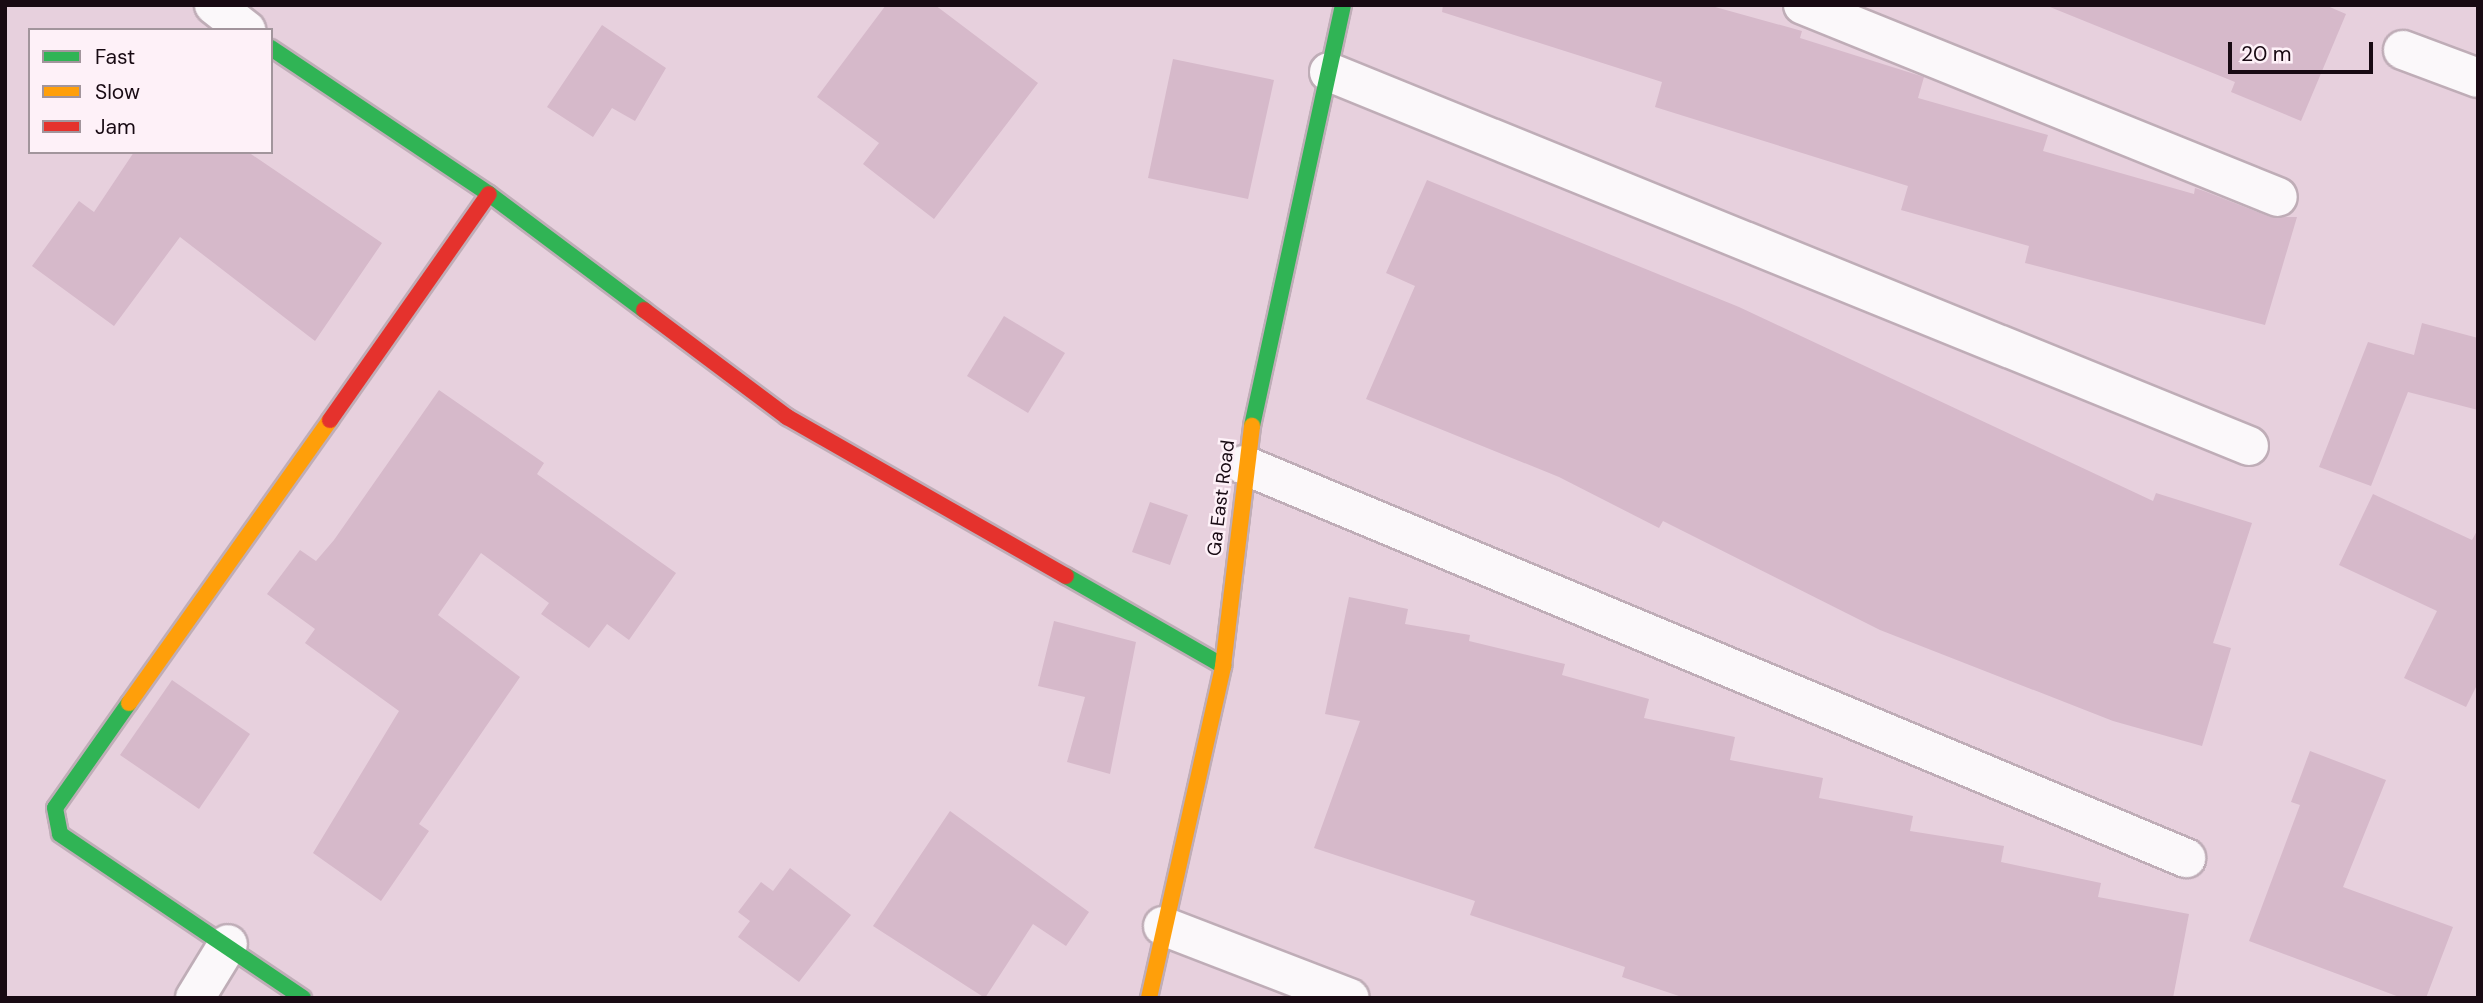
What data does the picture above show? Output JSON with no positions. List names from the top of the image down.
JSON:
{
  "streets": {
    "street": ["Ga East Road"]
  },
  "legend": ["Fast", "Slow", "Jam"],
  "scale_bar": "20 m"
}
